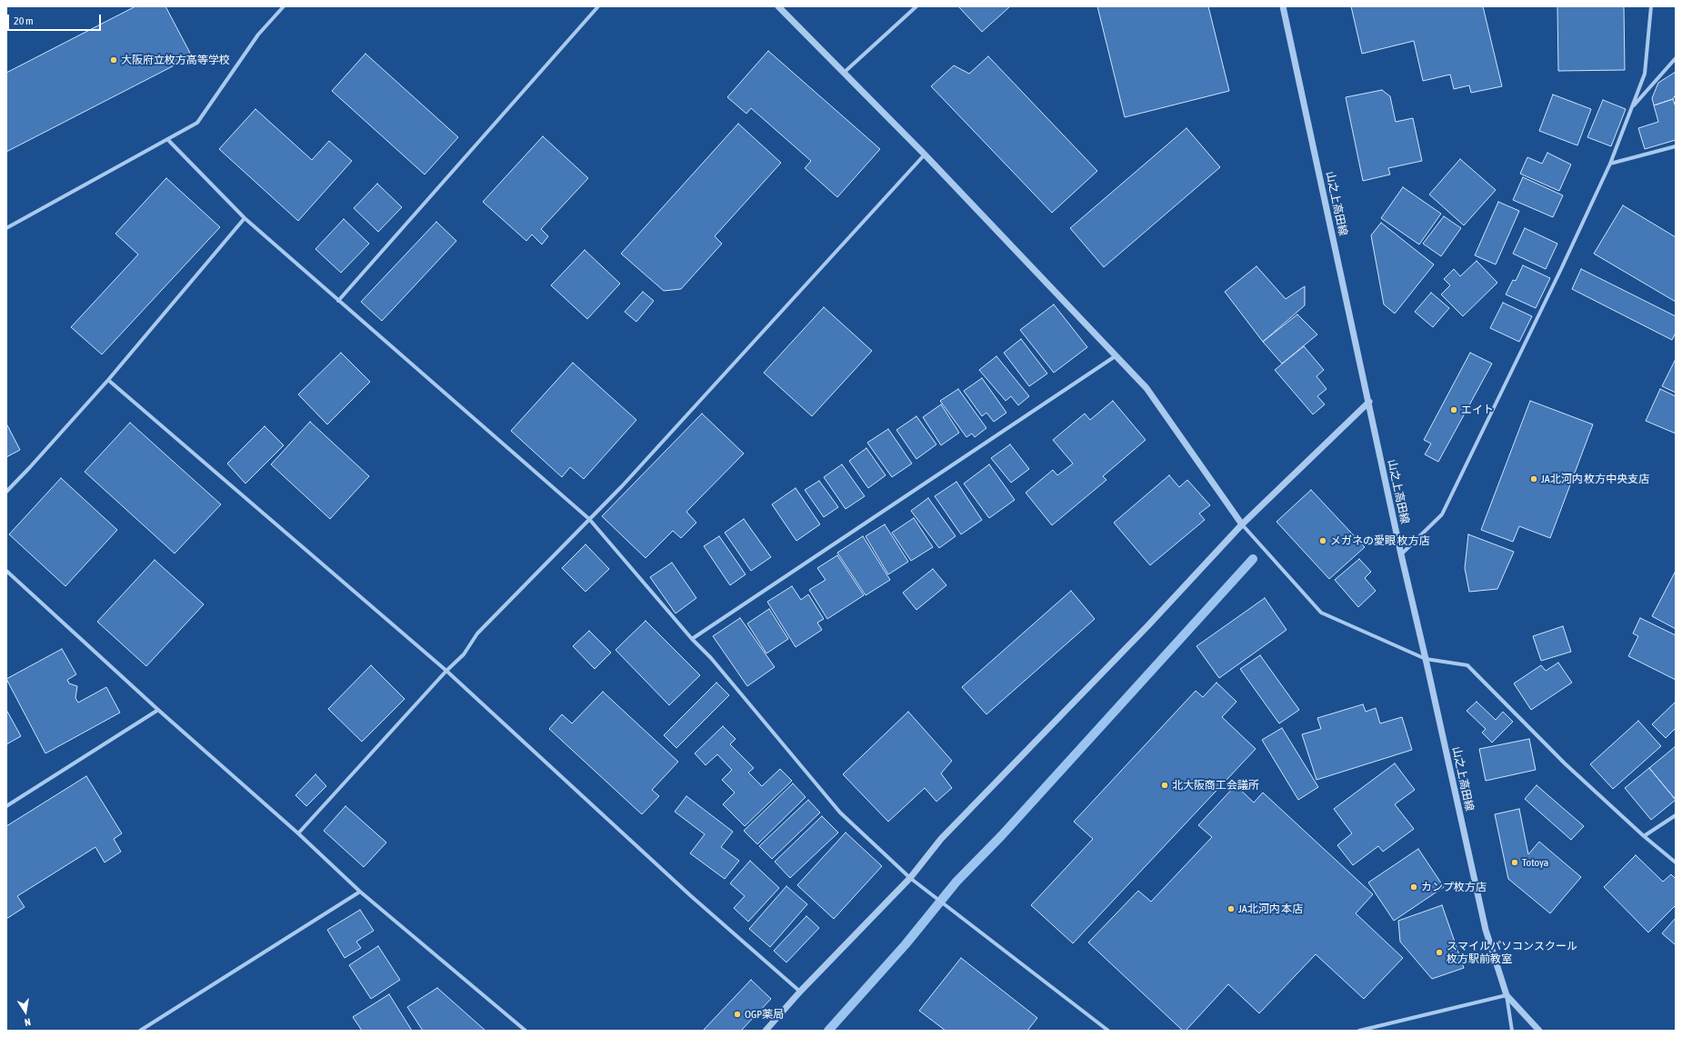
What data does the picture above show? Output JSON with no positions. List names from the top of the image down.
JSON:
{
  "streets": {
    "street": ["山之上高田線"]
  },
  "places": [
    "大阪府立枚方高等学校",
    "エイト",
    "JA北河内 枚方中央支店",
    "メガネの愛眼 枚方店",
    "北大阪商工会議所",
    "Totoya",
    "カンプ枚方店",
    "JA北河内 本店",
    "スマイルパソコンスクール 枚方駅前教室",
    "OGP薬局"
  ],
  "scale_bar": "20 m",
  "north": "bottom"
}
